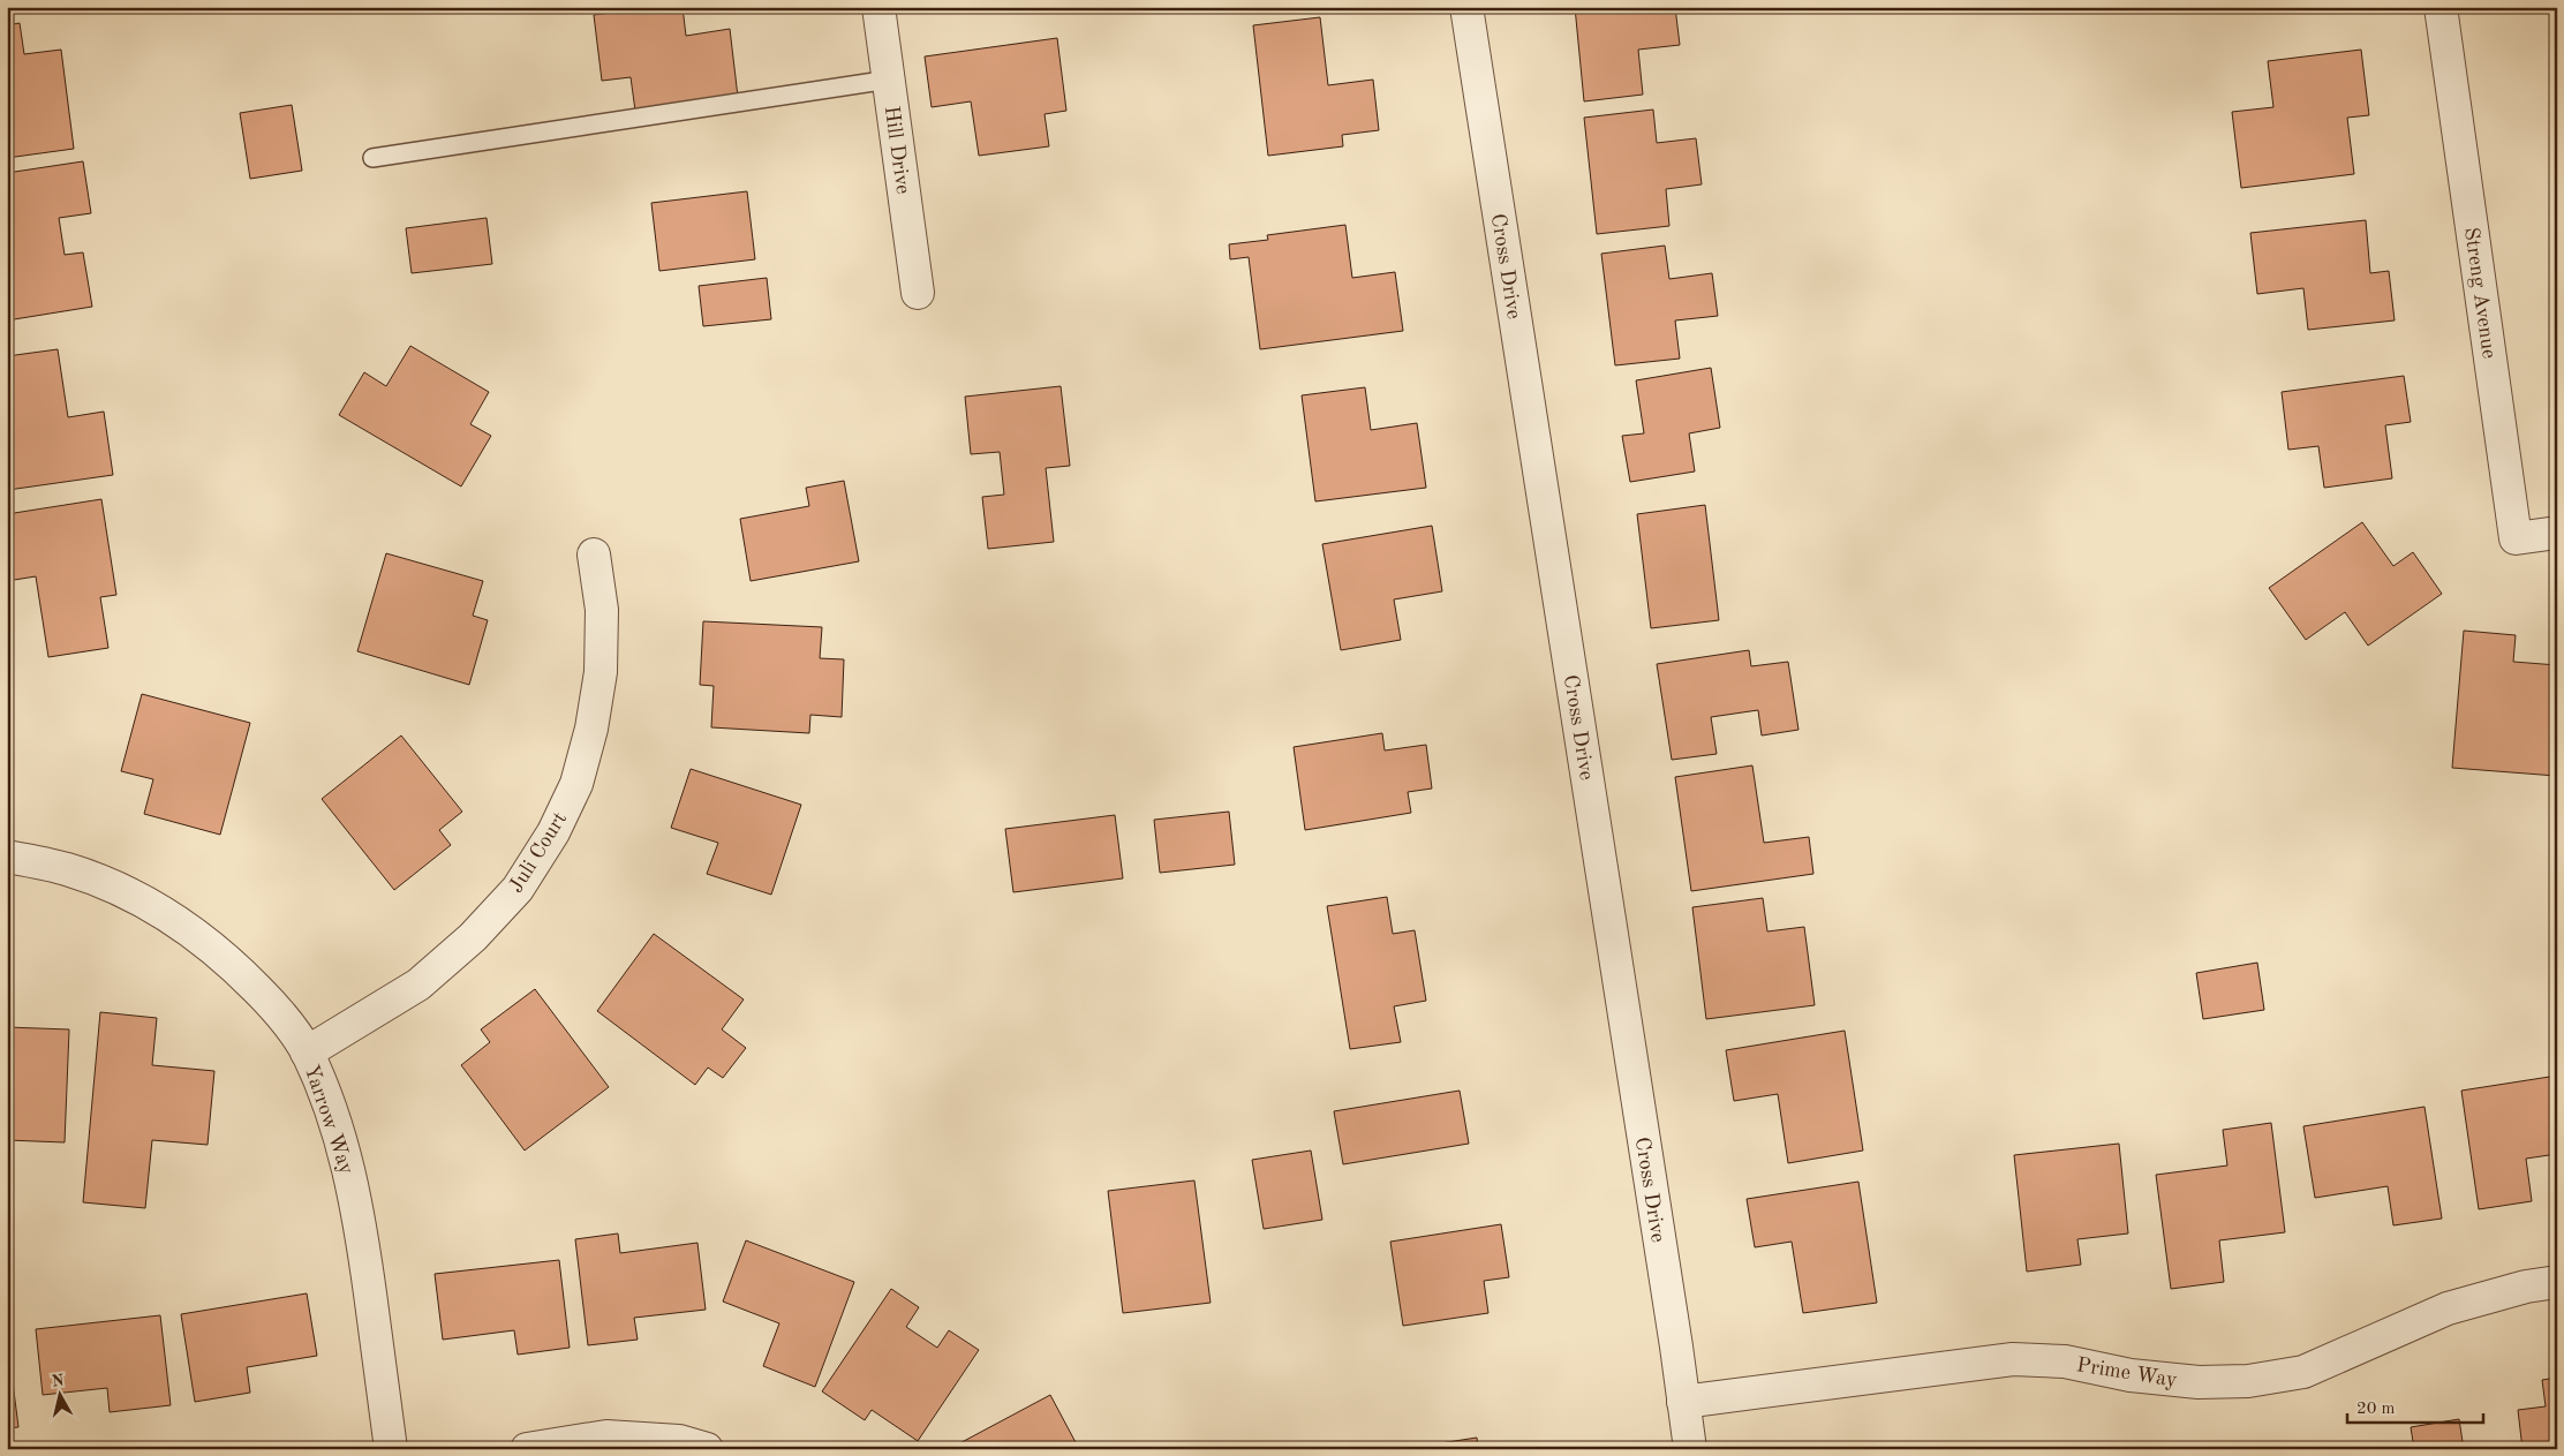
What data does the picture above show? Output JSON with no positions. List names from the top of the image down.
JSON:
{
  "streets": {
    "street": [
      "Hill Drive",
      "Cross Drive",
      "Streng Avenue",
      "Juli Court",
      "Yarrow Way",
      "Prime Way"
    ]
  },
  "crossings": [
    ["Cross Drive", "Prime Way"],
    ["Juli Court", "Yarrow Way"]
  ],
  "scale_bar": "20 m",
  "north": "top"
}
